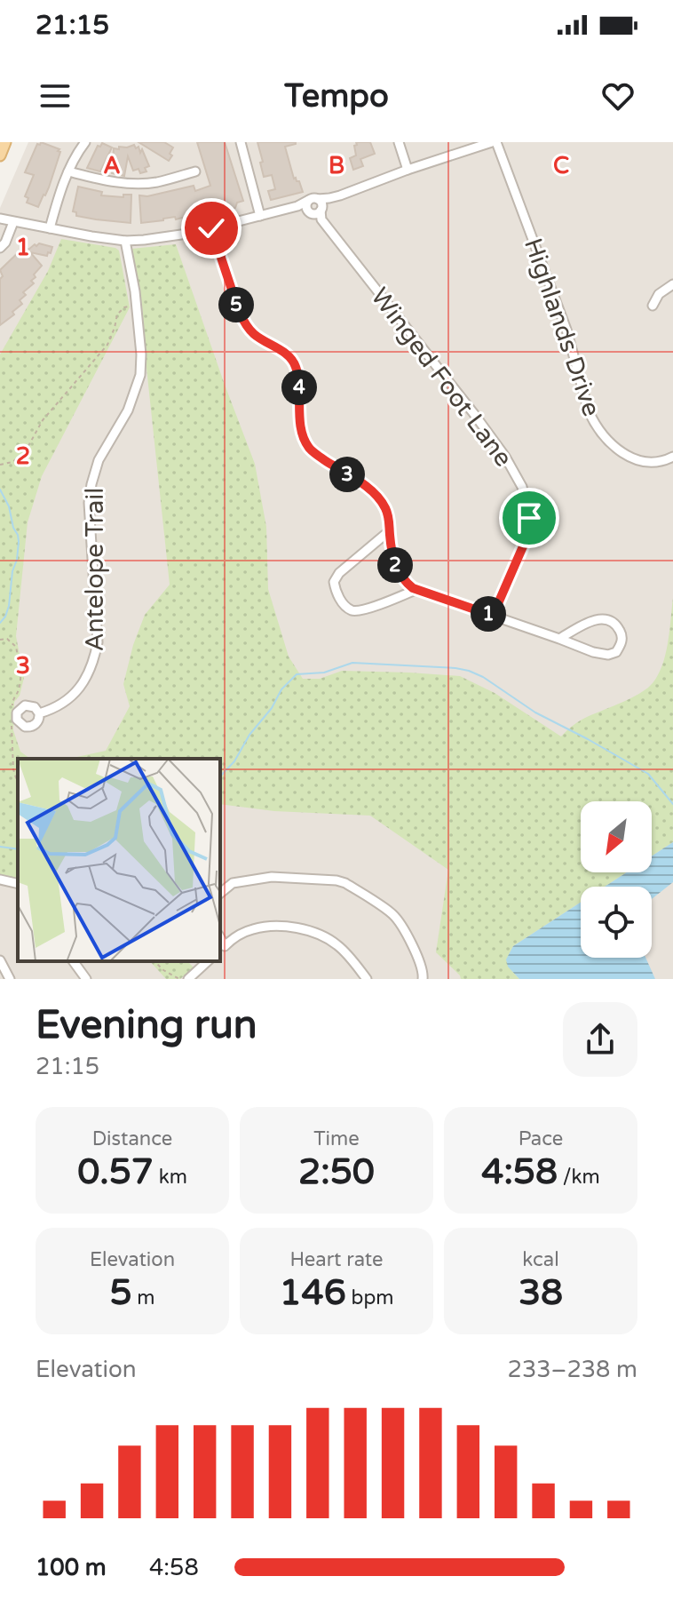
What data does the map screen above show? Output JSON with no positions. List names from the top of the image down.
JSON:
{
  "streets": {
    "street": ["Highlands Drive", "Winged Foot Lane", "Antelope Trail"]
  },
  "north": "bottom left",
  "page": {
    "status": "21:15",
    "header": "Tempo",
    "pins": [
      "5",
      "4",
      "3",
      "2",
      "1"
    ],
    "heading": ["Evening run", "21:15"],
    "stats": [
      ["Distance", "0.57 km"],
      ["Time", "2:50"],
      ["Pace", "4:58 /km"],
      ["Elevation", "5 m"],
      ["Heart rate", "146 bpm"],
      ["kcal", "38"]
    ],
    "chart": ["Elevation", "233–238 m"],
    "list": [
      {
        "name": "100 m",
        "note": "4:58"
      }
    ]
  },
  "grid": {
    "columns": ["A", "B", "C"],
    "rows": ["1", "2", "3"]
  }
}
